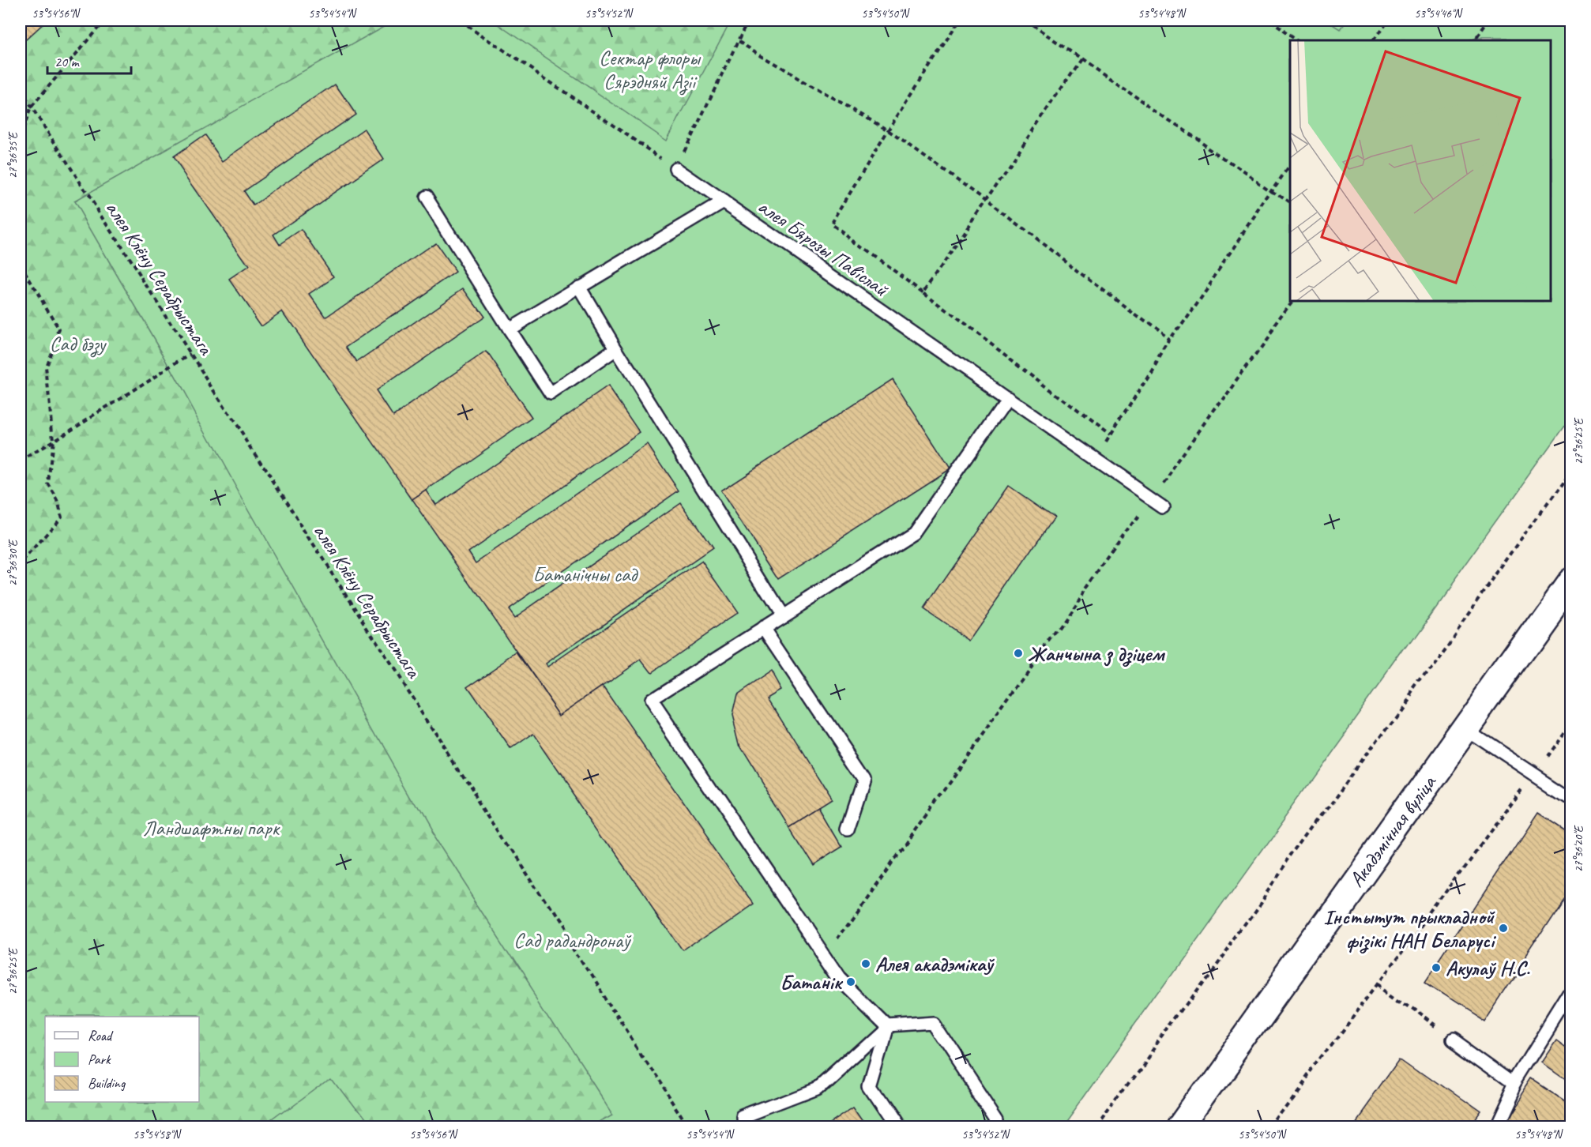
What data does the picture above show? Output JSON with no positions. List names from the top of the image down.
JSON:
{
  "streets": {
    "main road": ["Акадэмічная вуліца"],
    "lane": ["алея Бярозы Павіслай"],
    "path": ["алея Клёну Серабрыстага"]
  },
  "parks": [
    "Сектар флоры Сярэдняй Азіі",
    "Сад бэзу",
    "Батанічны сад",
    "Ландшафтны парк",
    "Сад радандронаў"
  ],
  "places": [
    "Жанчына з дзіцем",
    "Інстытут прыкладной фізікі НАН Беларусі",
    "Алея акадэмікаў",
    "Акулаў Н.С.",
    "Батанік"
  ],
  "legend": ["Road", "Park", "Building"],
  "scale_bar": "20 m",
  "coordinates": [
    "53°54'56\"N",
    "53°54'54\"N",
    "53°54'52\"N",
    "53°54'50\"N",
    "53°54'48\"N",
    "53°54'46\"N",
    "27°36'35\"E",
    "27°36'25\"E",
    "27°36'30\"E",
    "27°36'20\"E",
    "53°54'58\"N"
  ]
}
